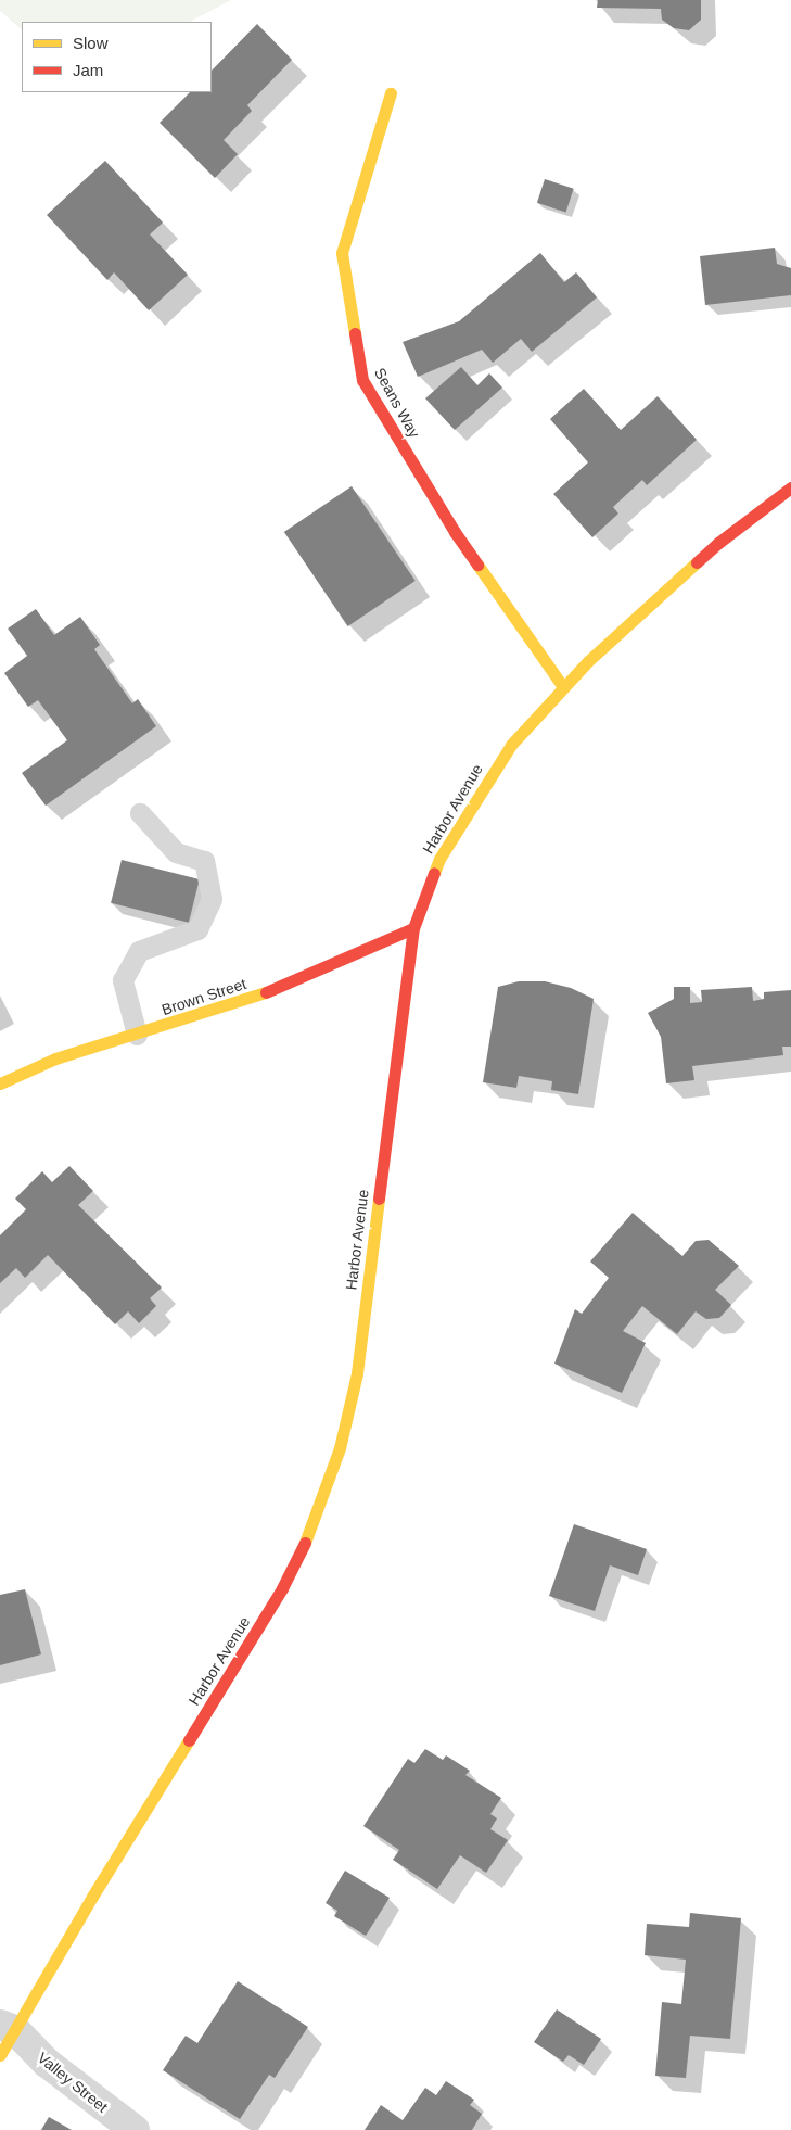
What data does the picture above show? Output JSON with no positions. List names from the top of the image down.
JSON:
{
  "streets": {
    "main road": ["Seans Way", "Harbor Avenue", "Brown Street"],
    "street": ["Valley Street"]
  },
  "crossings": [
    ["Seans Way", "Harbor Avenue"],
    ["Harbor Avenue", "Brown Street"],
    ["Harbor Avenue", "Valley Street"]
  ],
  "legend": ["Slow", "Jam"]
}
